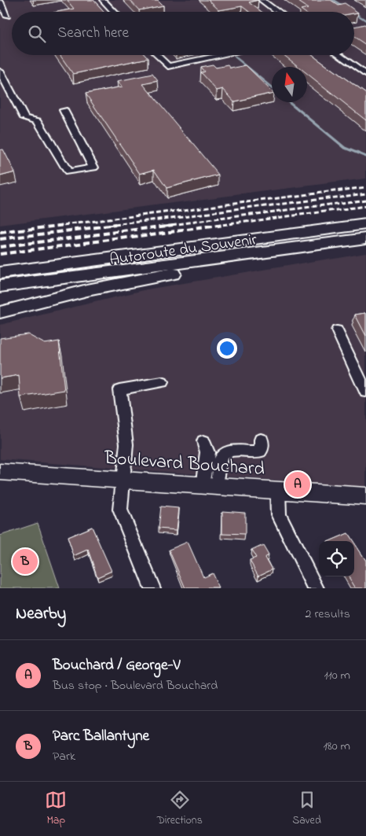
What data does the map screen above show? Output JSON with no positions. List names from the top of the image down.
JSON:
{
  "streets": {
    "highway": ["Autoroute du Souvenir"],
    "main road": ["Boulevard Bouchard"]
  },
  "north": "top",
  "page": {
    "search": "Search here",
    "pins": ["A", "B"],
    "heading": ["Nearby", "2 results"],
    "list": [
      {
        "mark": "A",
        "name": "Bouchard / George-V",
        "note": "Bus stop · Boulevard Bouchard",
        "value": "110 m"
      },
      {
        "mark": "B",
        "name": "Parc Ballantyne",
        "note": "Park",
        "value": "180 m"
      }
    ],
    "nav": ["Map", "Directions", "Saved"]
  }
}
